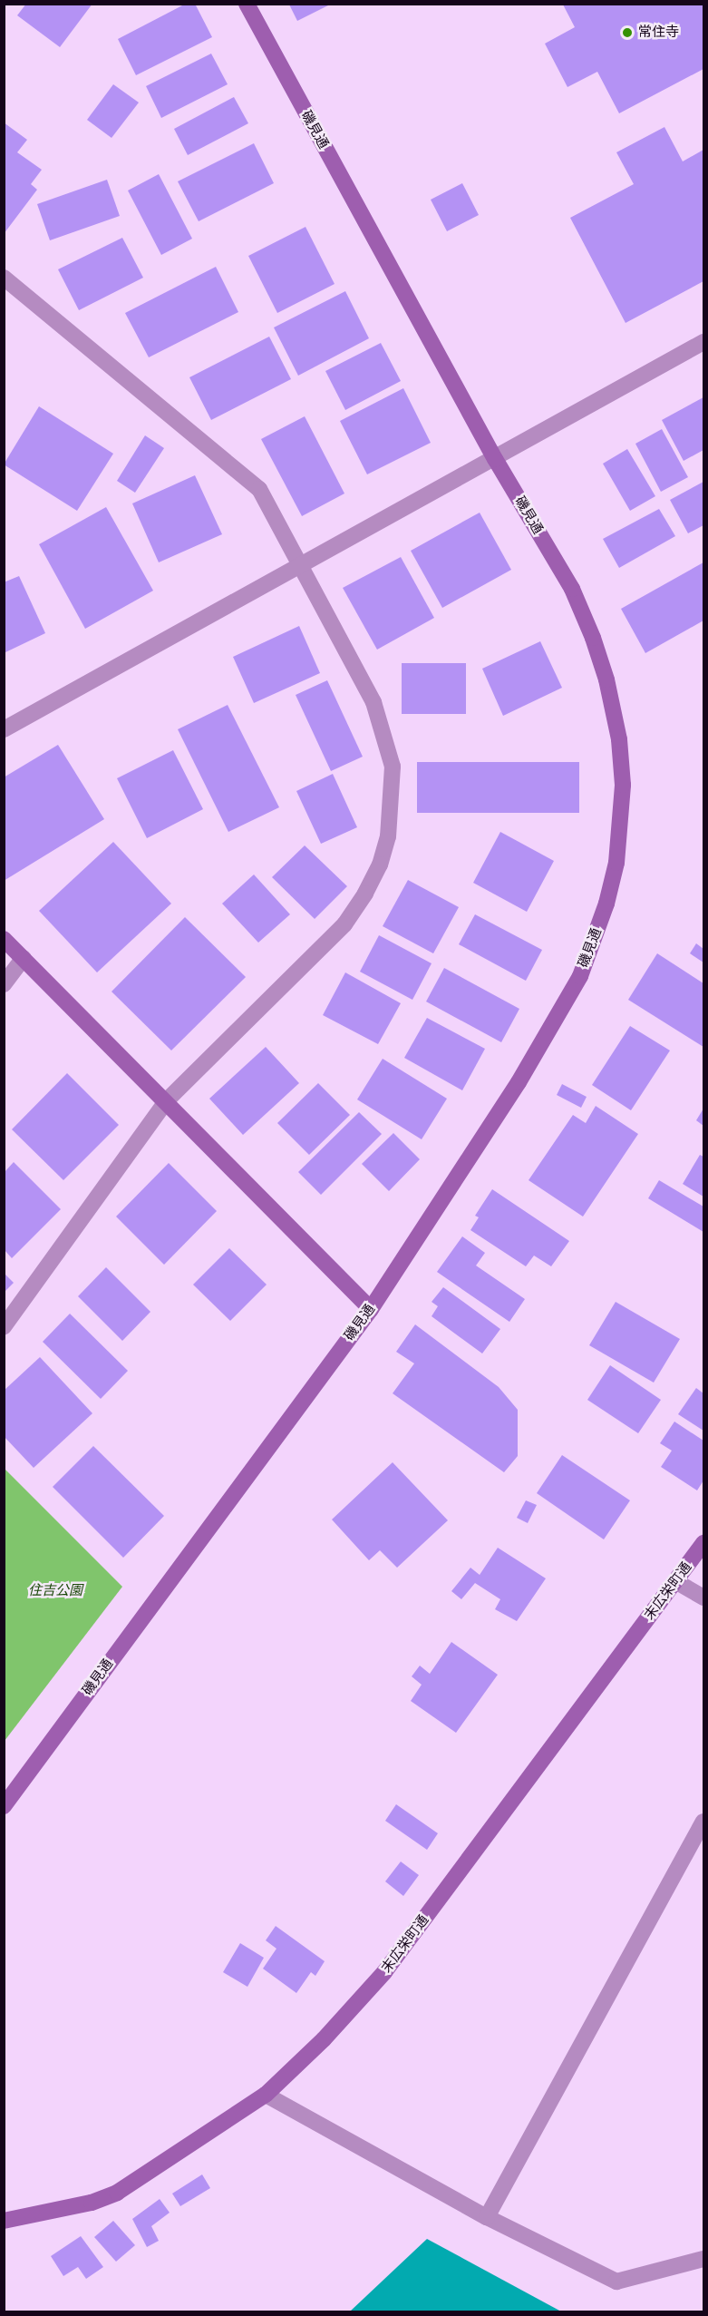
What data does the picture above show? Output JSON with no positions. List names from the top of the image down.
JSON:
{
  "streets": {
    "street": ["磯見通", "末広栄町通"]
  },
  "parks": ["住吉公園"],
  "places": ["常住寺"]
}
